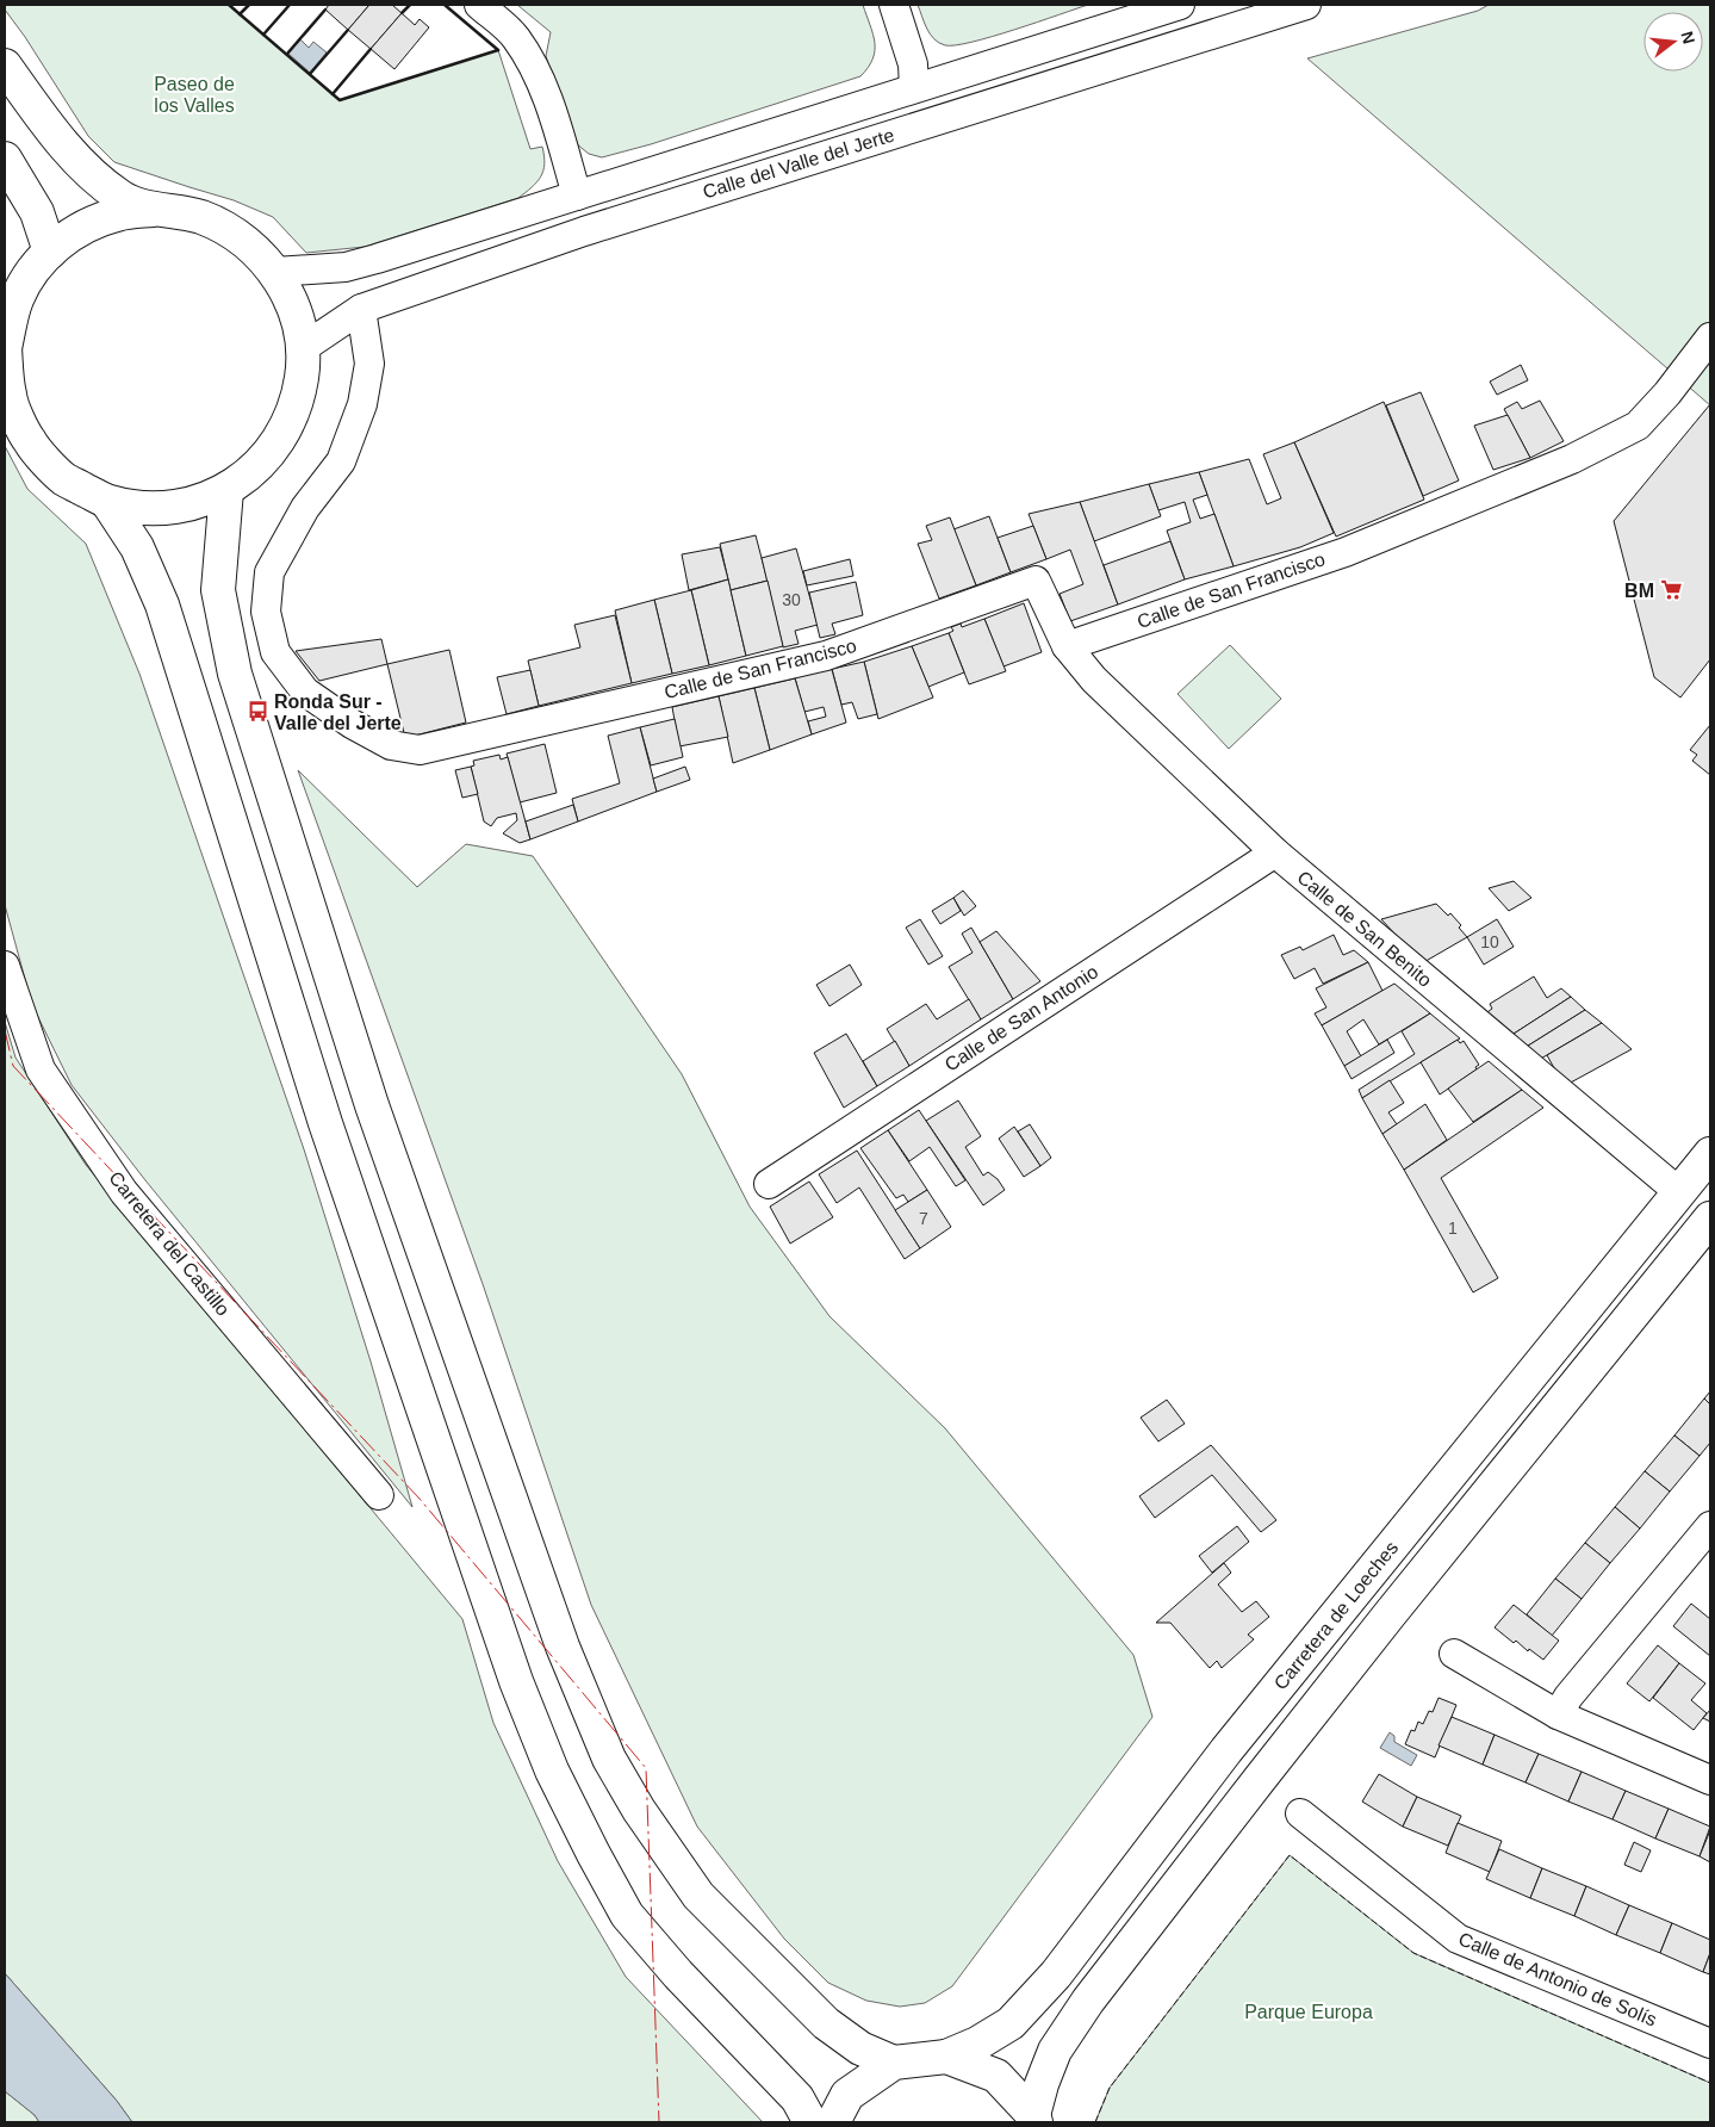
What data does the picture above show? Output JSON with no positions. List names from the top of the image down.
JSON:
{
  "streets": {
    "main road": ["Carretera de Loeches"],
    "street": [
      "Calle del Valle del Jerte",
      "Calle de San Francisco",
      "Calle de San Benito",
      "Calle de San Antonio",
      "Carretera del Castillo",
      "Calle de Antonio de Solís"
    ]
  },
  "crossings": [
    ["Calle del Valle del Jerte", "Calle de San Francisco"],
    ["Calle de San Francisco", "Calle de San Benito"],
    ["Calle de San Benito", "Calle de San Antonio"],
    ["Calle de San Benito", "Carretera de Loeches"]
  ],
  "parks": ["Paseo de los Valles", "Parque Europa"],
  "places": {
    "supermarket": ["BM"],
    "bus stop": ["Ronda Sur - Valle del Jerte"]
  },
  "house_numbers": [
    "30",
    "10",
    "7",
    "1"
  ],
  "north": "right"
}
